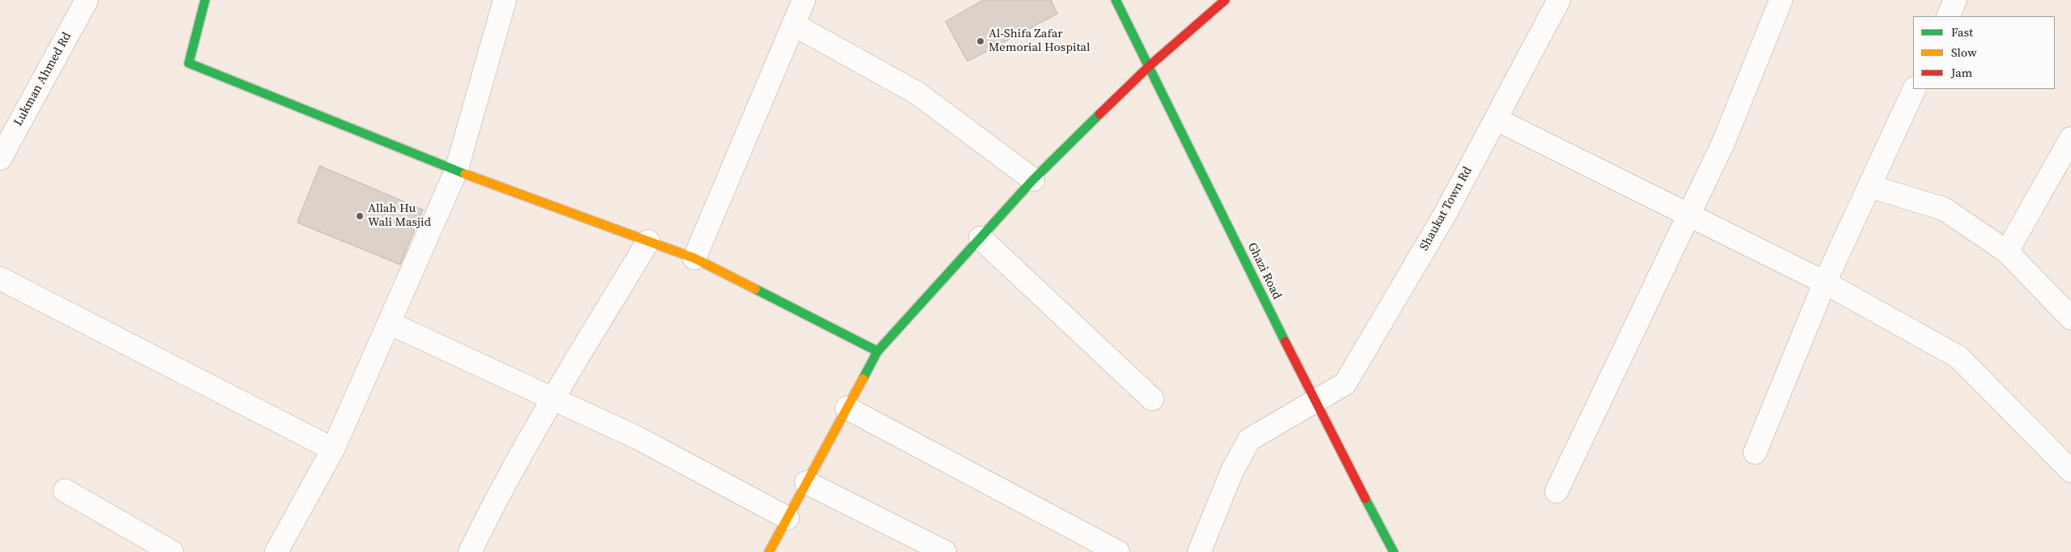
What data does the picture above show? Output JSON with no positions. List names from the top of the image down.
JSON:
{
  "streets": {
    "street": ["Lukman Ahmed Rd", "Shaukat Town Rd", "Ghazi Road"]
  },
  "crossings": [
    ["Shaukat Town Rd", "Ghazi Road"]
  ],
  "places": ["Al-Shifa Zafar Memorial Hospital", "Allah Hu Wali Masjid"],
  "legend": ["Fast", "Slow", "Jam"]
}
